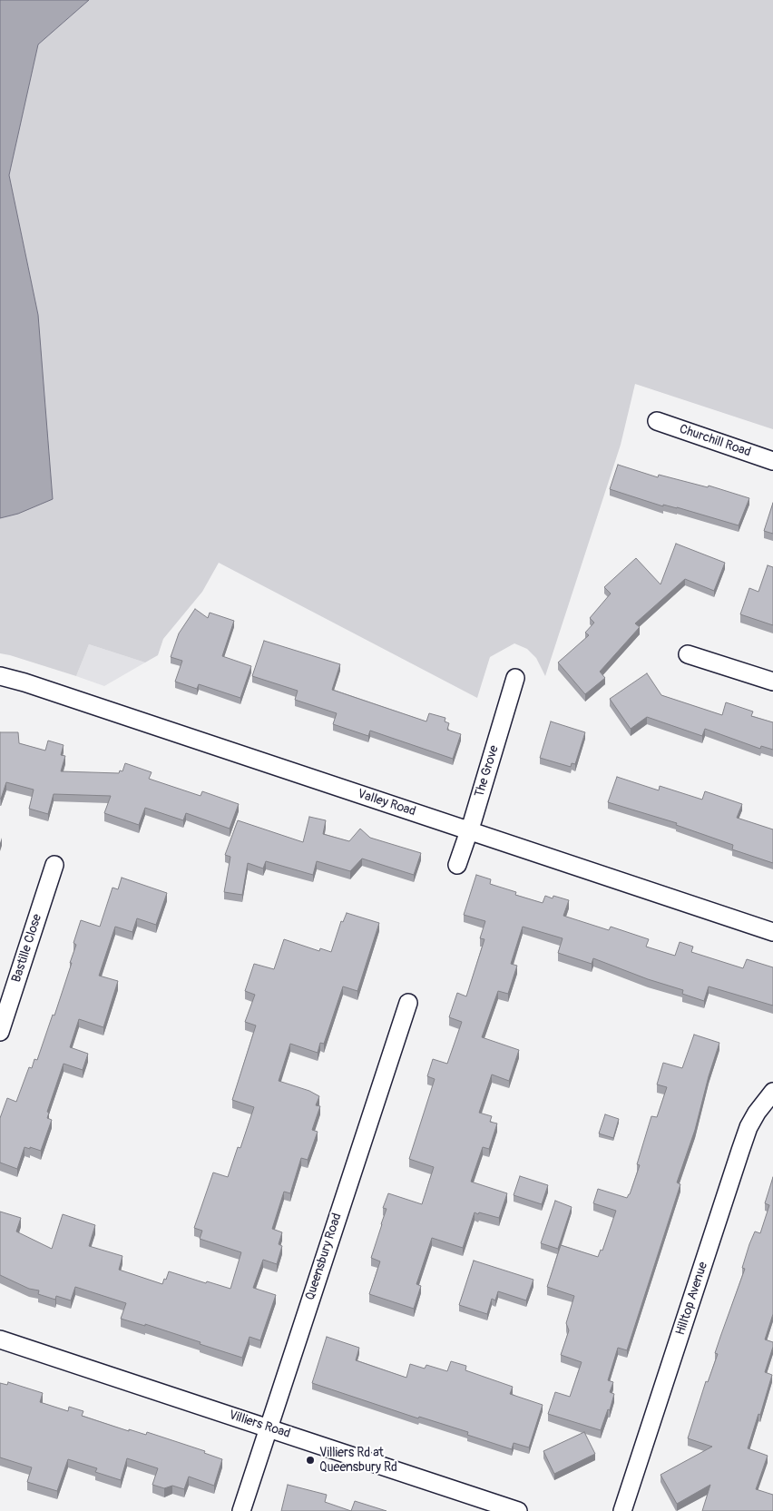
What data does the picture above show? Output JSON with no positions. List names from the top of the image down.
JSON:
{
  "streets": {
    "street": [
      "Churchill Road",
      "The Grove",
      "Valley Road",
      "Bastille Close",
      "Queensbury Road",
      "Hilltop Avenue",
      "Villiers Road"
    ]
  },
  "crossings": [
    ["The Grove", "Valley Road"],
    ["Queensbury Road", "Villiers Road"]
  ],
  "places": ["Villiers Rd at Queensbury Rd"]
}
